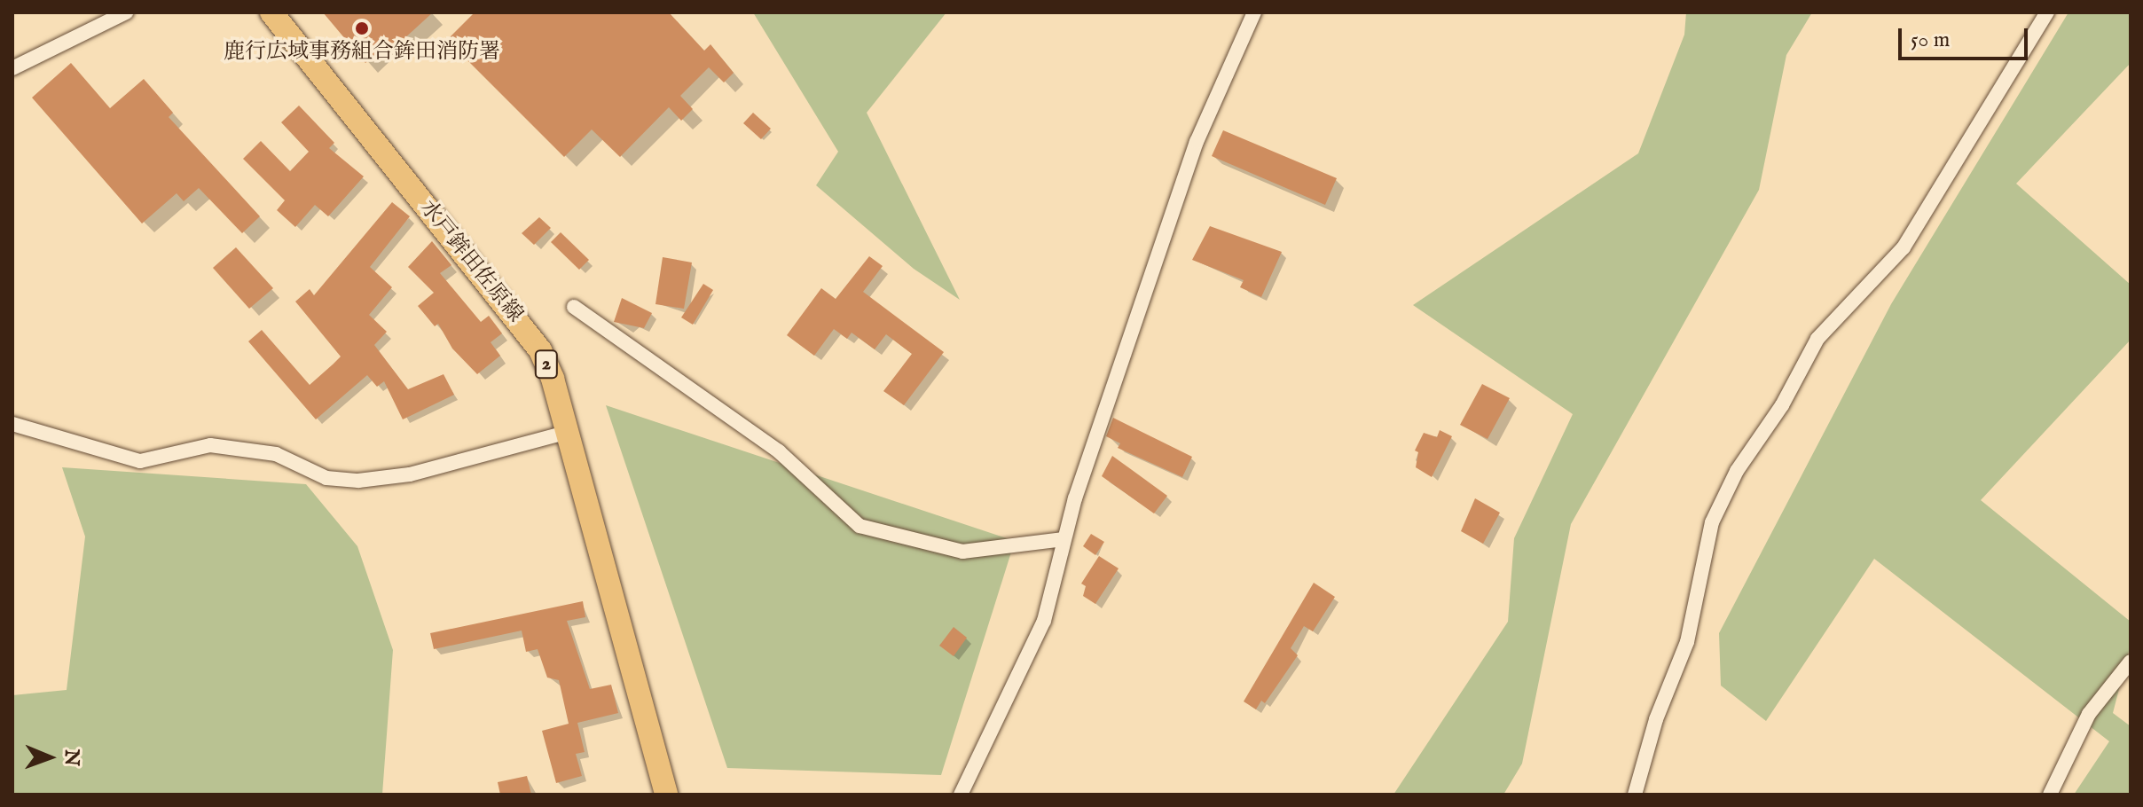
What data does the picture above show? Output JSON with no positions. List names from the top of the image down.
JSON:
{
  "streets": {
    "main road": ["水戸鉾田佐原線", "2"]
  },
  "places": ["鹿行広域事務組合鉾田消防署"],
  "scale_bar": "50 m",
  "north": "right"
}
